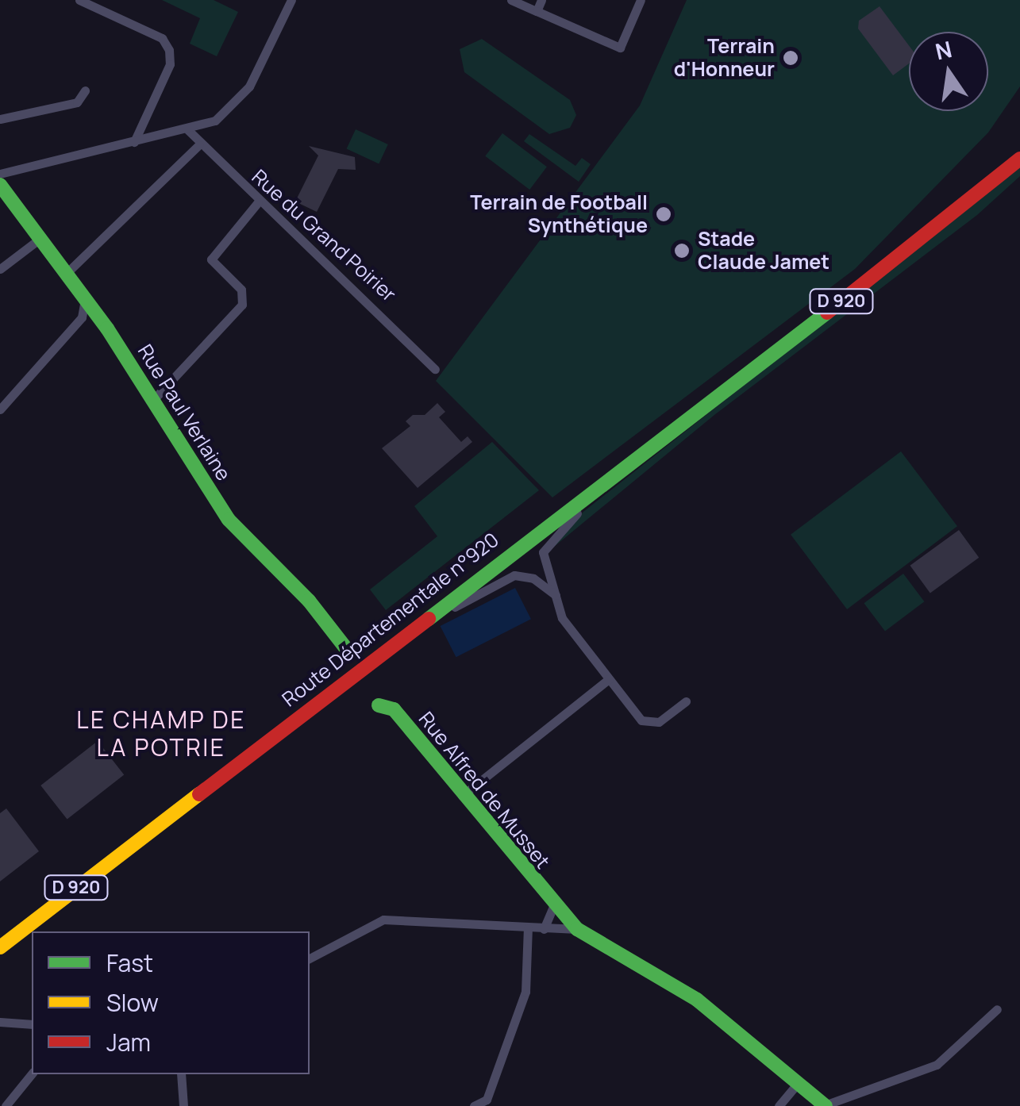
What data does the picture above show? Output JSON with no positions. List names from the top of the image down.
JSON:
{
  "streets": {
    "main road": [
      "D 920",
      "Rue Paul Verlaine",
      "Route Départementale n°920",
      "Rue Alfred de Musset"
    ],
    "street": ["Rue du Grand Poirier"]
  },
  "crossings": [
    ["D 920", "Route Départementale n°920"]
  ],
  "districts": ["LE CHAMP DE LA POTRIE"],
  "places": ["Terrain d'Honneur", "Terrain de Football Synthétique", "Stade Claude Jamet"],
  "legend": ["Fast", "Slow", "Jam"],
  "north": "top"
}
